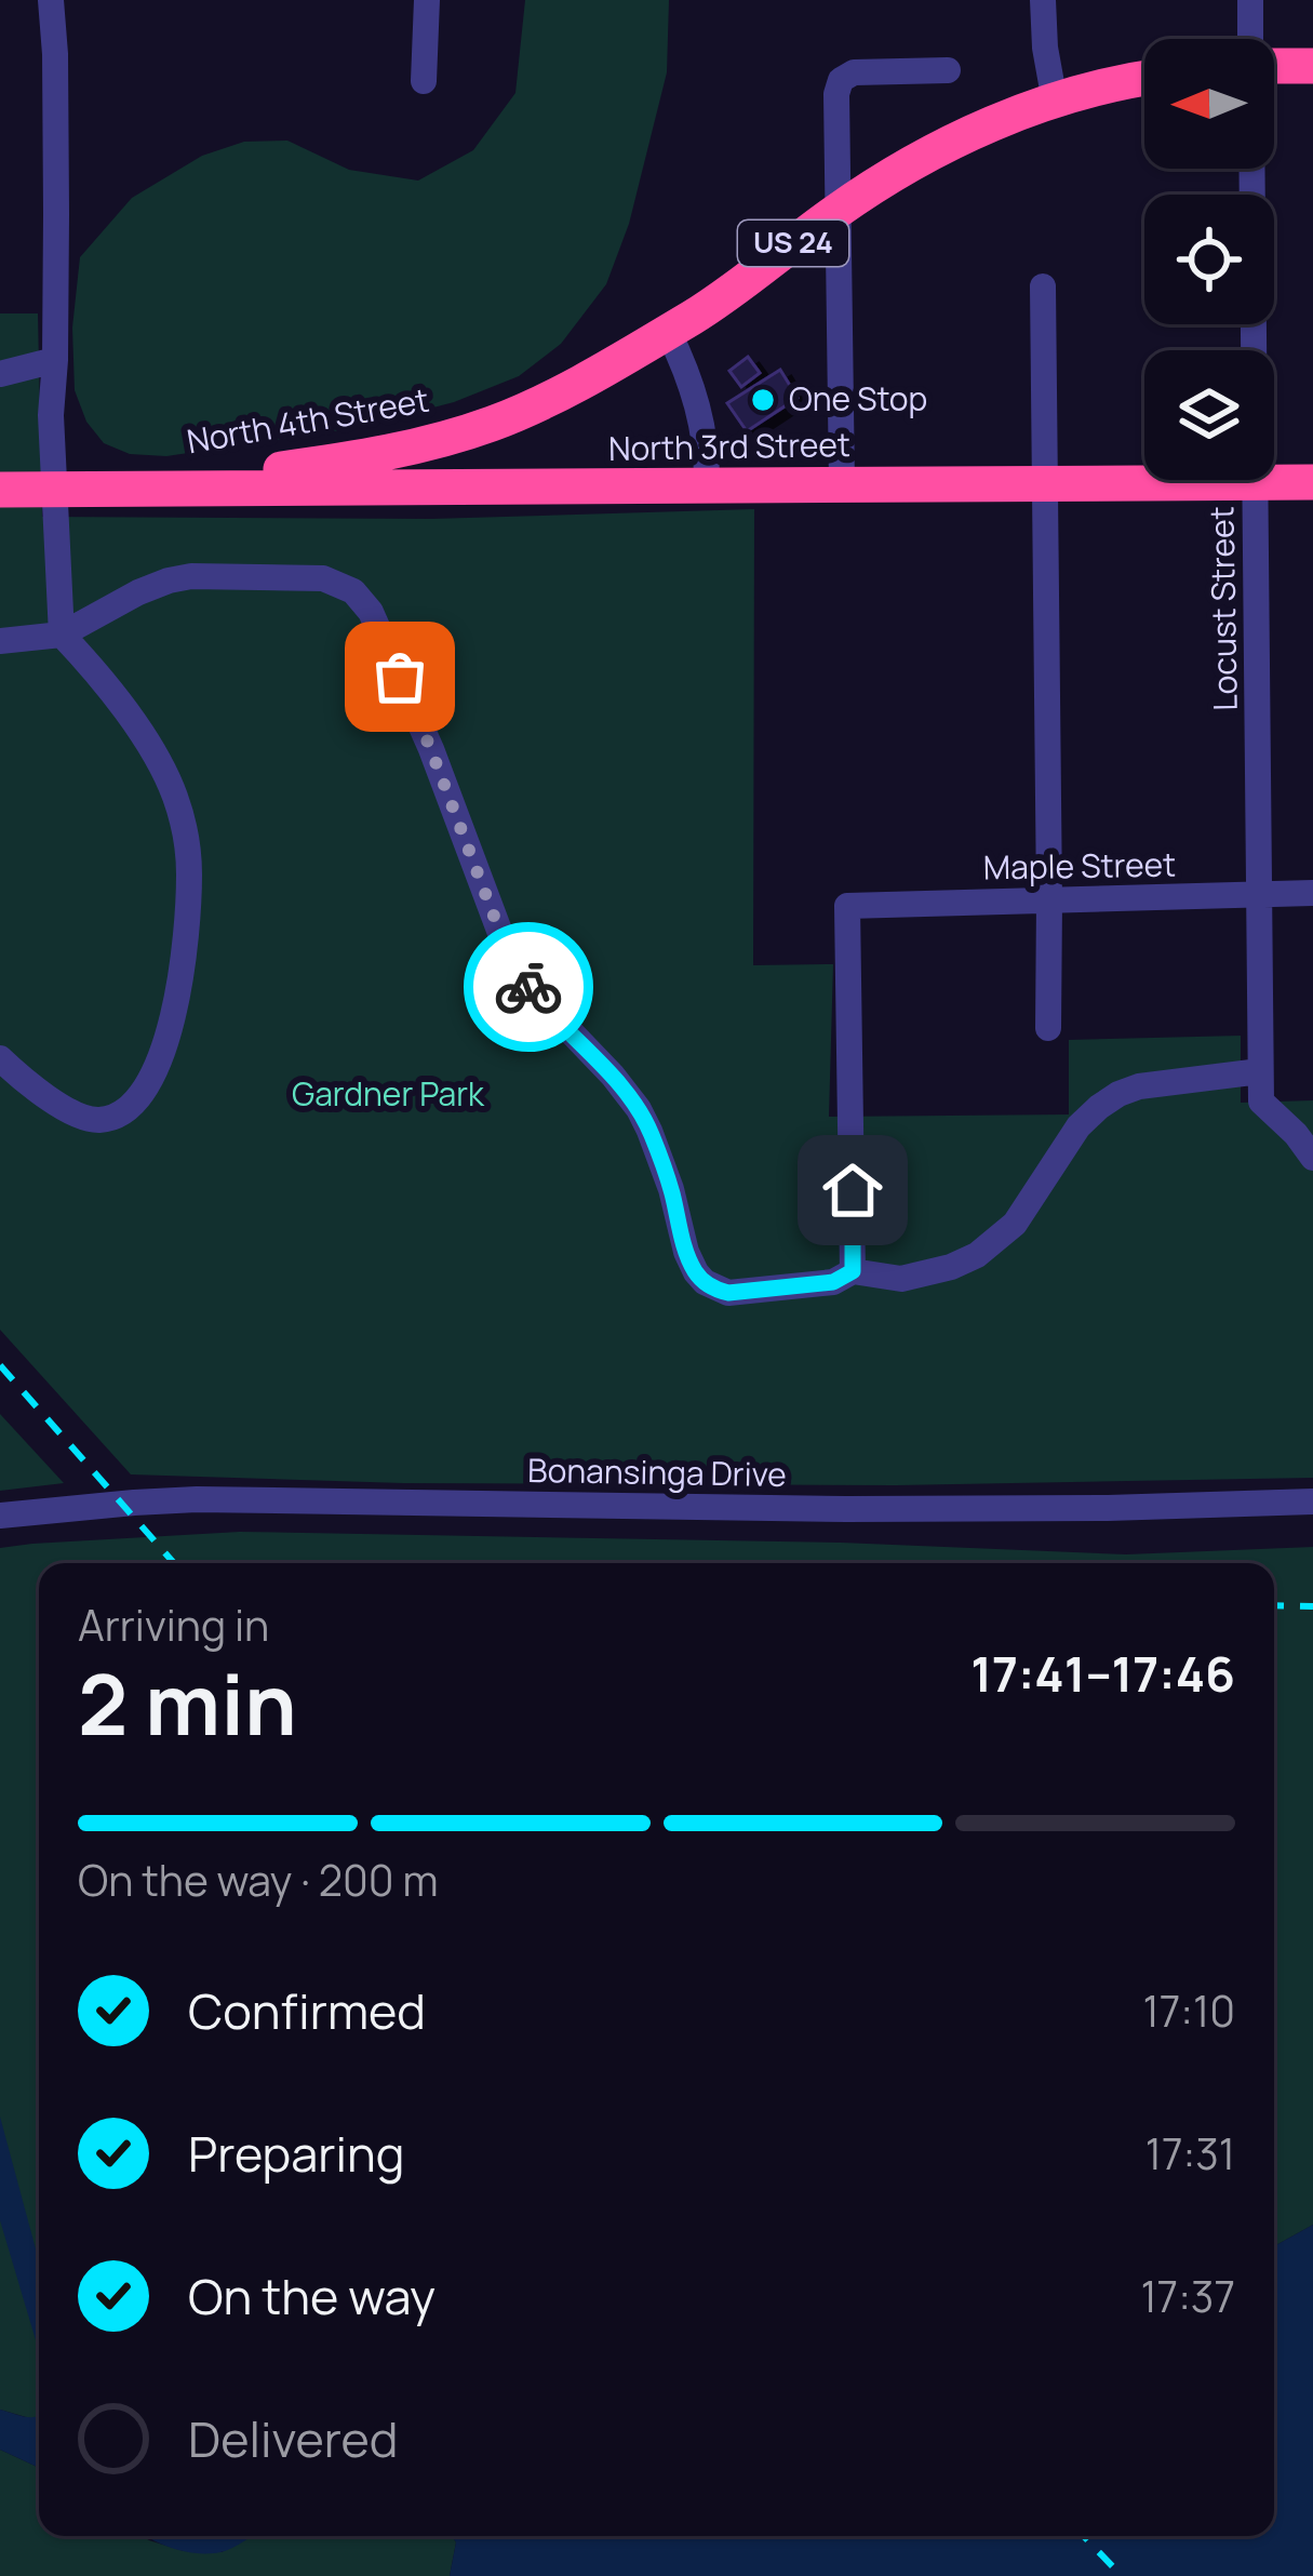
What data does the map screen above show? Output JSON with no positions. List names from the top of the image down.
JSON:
{
  "streets": {
    "highway": ["US 24", "North 4th Street", "North 3rd Street"],
    "street": ["Locust Street", "Maple Street", "Bonansinga Drive"]
  },
  "crossings": [
    ["US 24", "North 4th Street"],
    ["US 24", "North 3rd Street"],
    ["North 4th Street", "North 3rd Street"],
    ["North 3rd Street", "Locust Street"],
    ["Locust Street", "Maple Street"]
  ],
  "parks": ["Gardner Park"],
  "places": ["One Stop"],
  "north": "left",
  "page": {
    "heading": ["2 min", "Arriving in", "17:41–17:46"],
    "bar": "On the way · 200 m",
    "list": [
      ["Confirmed", "17:10"],
      ["Preparing", "17:31"],
      ["On the way", "17:37"],
      "Delivered"
    ]
  }
}
